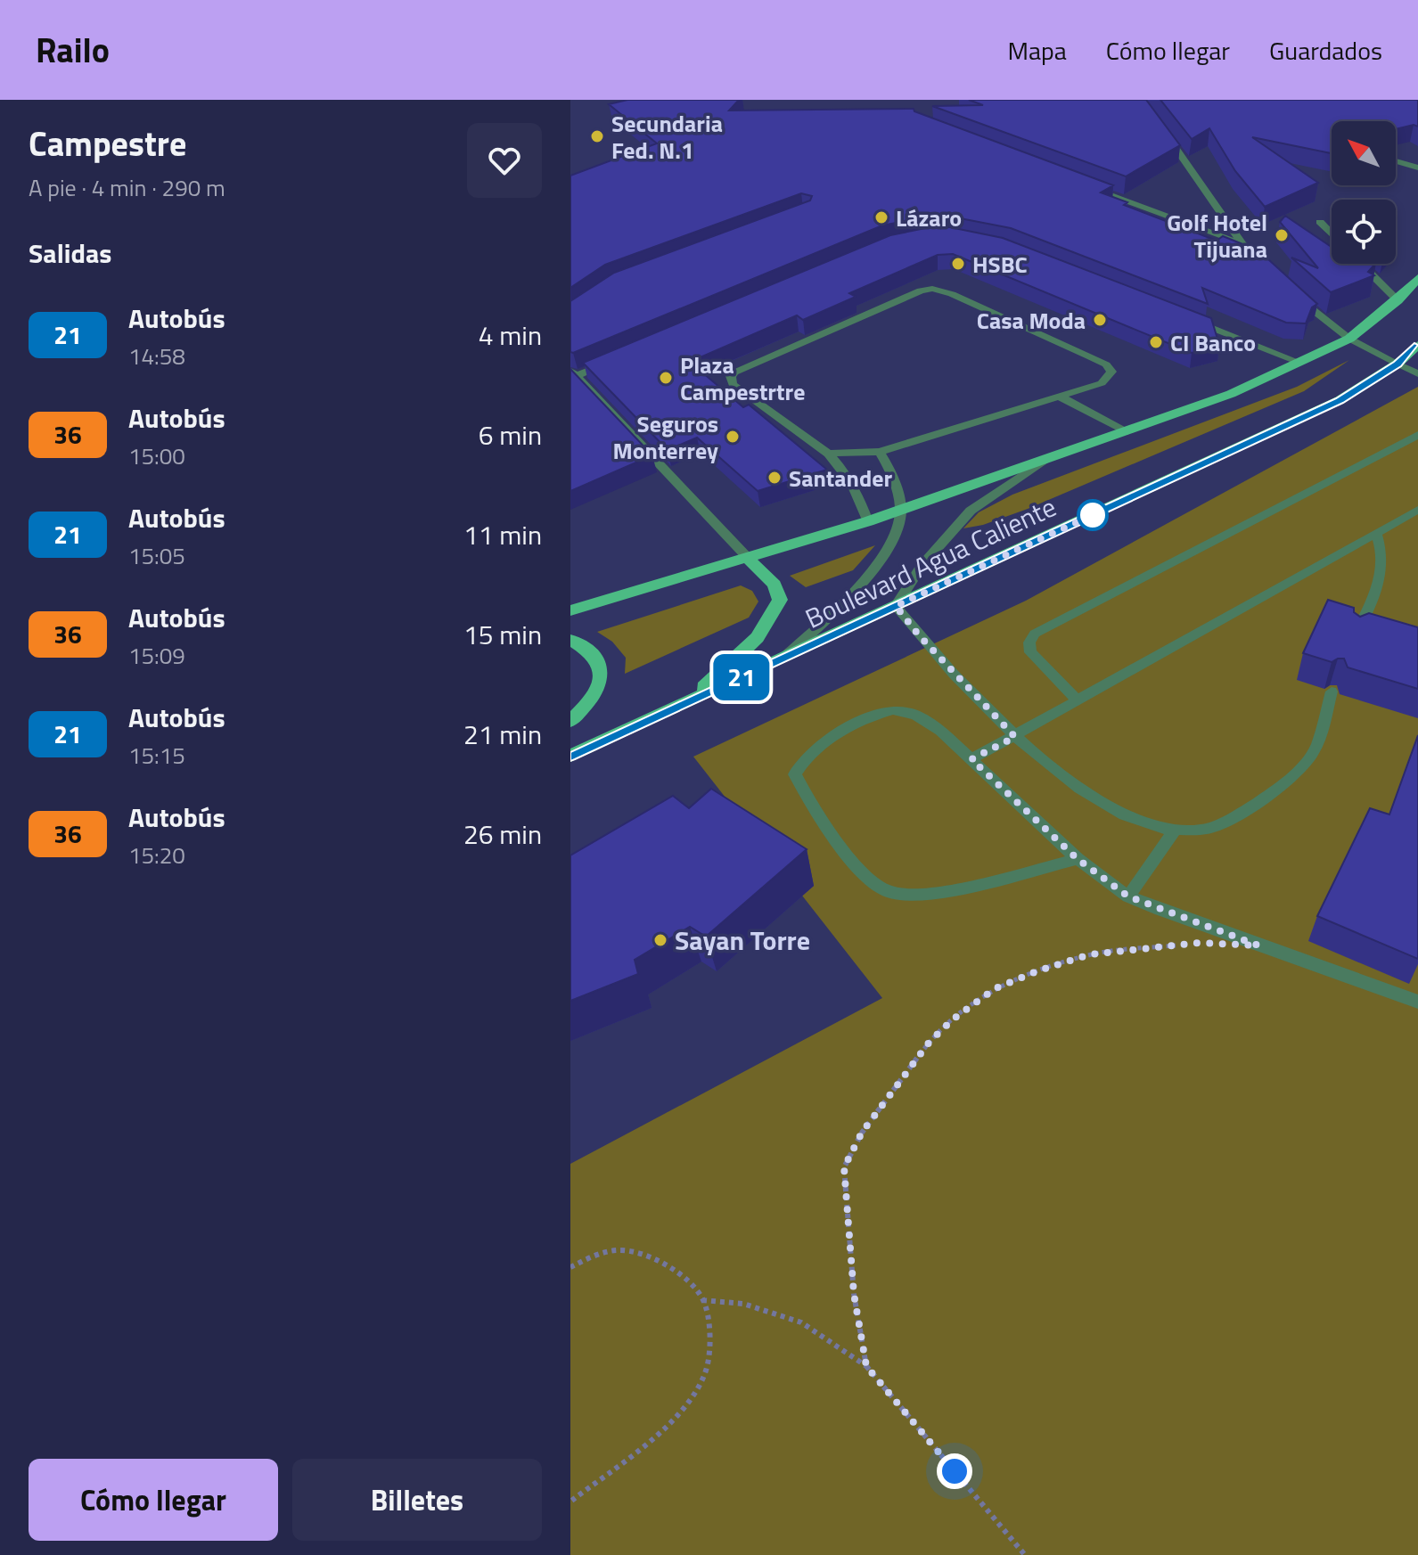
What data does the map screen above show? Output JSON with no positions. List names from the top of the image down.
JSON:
{
  "streets": {
    "main road": ["Boulevard Agua Caliente"]
  },
  "places": [
    "Secundaria Fed. N.1",
    "Lázaro",
    "Golf Hotel Tijuana",
    "HSBC",
    "Casa Moda",
    "CI Banco",
    "Plaza Campestrtre",
    "Seguros Monterrey",
    "Santander",
    "Sayan Torre"
  ],
  "lines": ["bus line 21"],
  "north": "top left",
  "page": {
    "header": "Railo",
    "nav": ["Mapa", "Cómo llegar", "Guardados"],
    "heading": [
      ["Campestre", "A pie · 4 min · 290 m"],
      "Salidas"
    ],
    "on_map": "21",
    "list": [
      {
        "mark": "21",
        "name": "Autobús",
        "note": "14:58",
        "value": "4 min"
      },
      {
        "mark": "36",
        "name": "Autobús",
        "note": "15:00",
        "value": "6 min"
      },
      {
        "mark": "21",
        "name": "Autobús",
        "note": "15:05",
        "value": "11 min"
      },
      {
        "mark": "36",
        "name": "Autobús",
        "note": "15:09",
        "value": "15 min"
      },
      {
        "mark": "21",
        "name": "Autobús",
        "note": "15:15",
        "value": "21 min"
      },
      {
        "mark": "36",
        "name": "Autobús",
        "note": "15:20",
        "value": "26 min"
      }
    ],
    "buttons": ["Cómo llegar", "Billetes"]
  }
}
